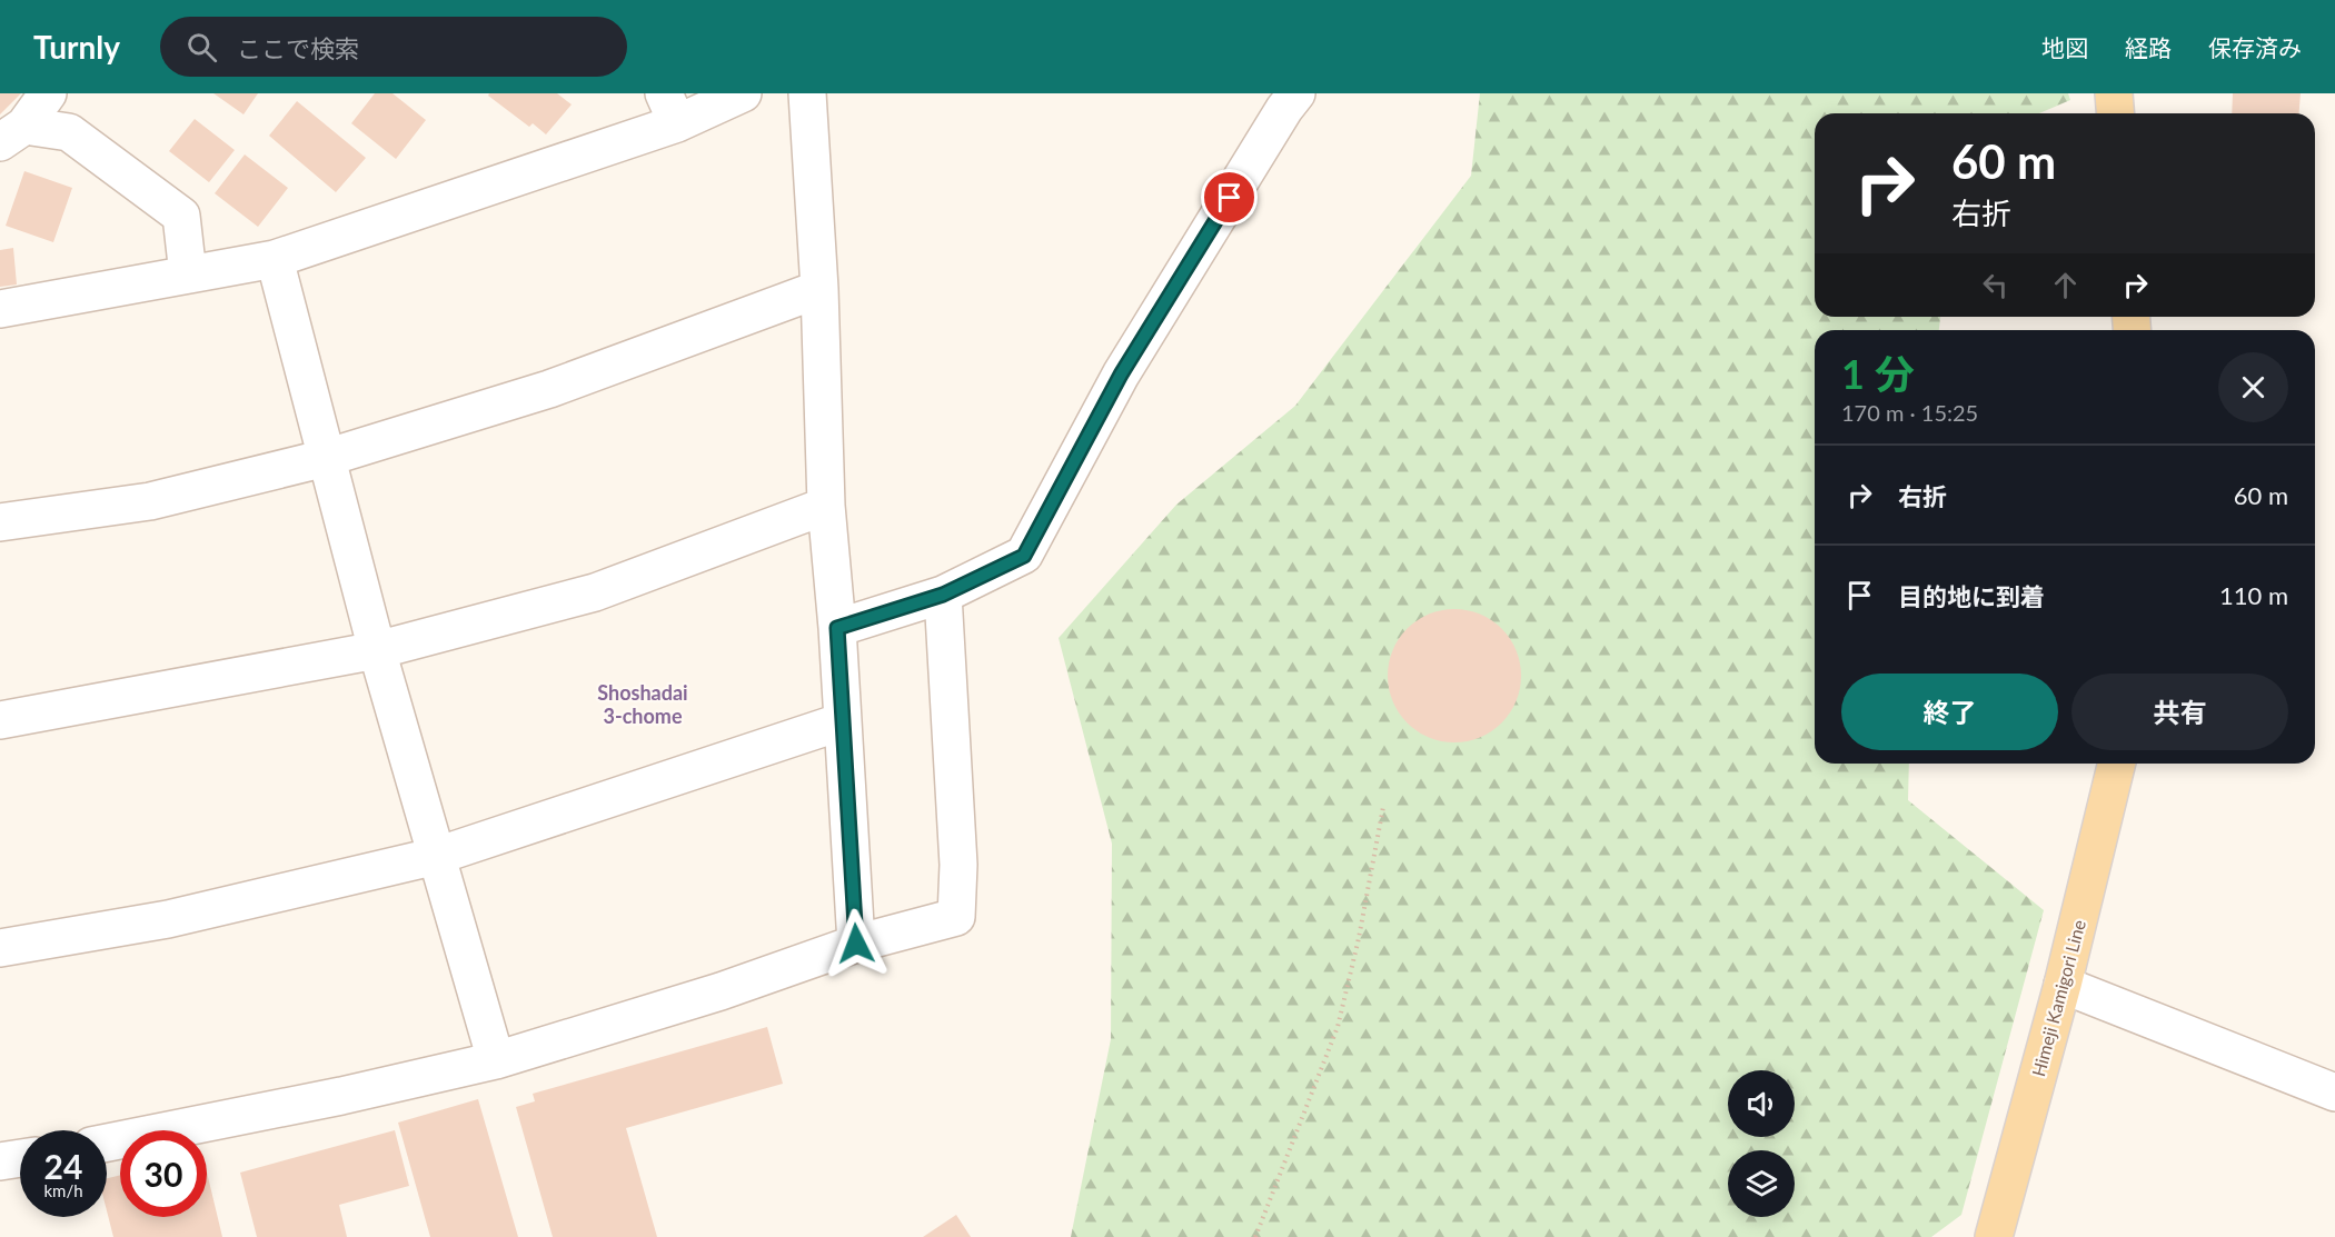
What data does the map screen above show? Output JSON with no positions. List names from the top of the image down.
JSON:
{
  "streets": {
    "main road": ["Himeji Kamigori Line"]
  },
  "districts": ["Shoshadai 3-chome"],
  "page": {
    "header": "Turnly",
    "search": "ここで検索",
    "nav": ["地図", "経路", "保存済み"],
    "turn": ["60 m", "右折"],
    "heading": ["1 分", "170 m · 15:25"],
    "list": [
      {
        "name": "右折",
        "value": "60 m"
      },
      {
        "name": "目的地に到着",
        "value": "110 m"
      }
    ],
    "buttons": ["終了", "共有"],
    "speed": "24 km/h",
    "limit": "30"
  }
}
